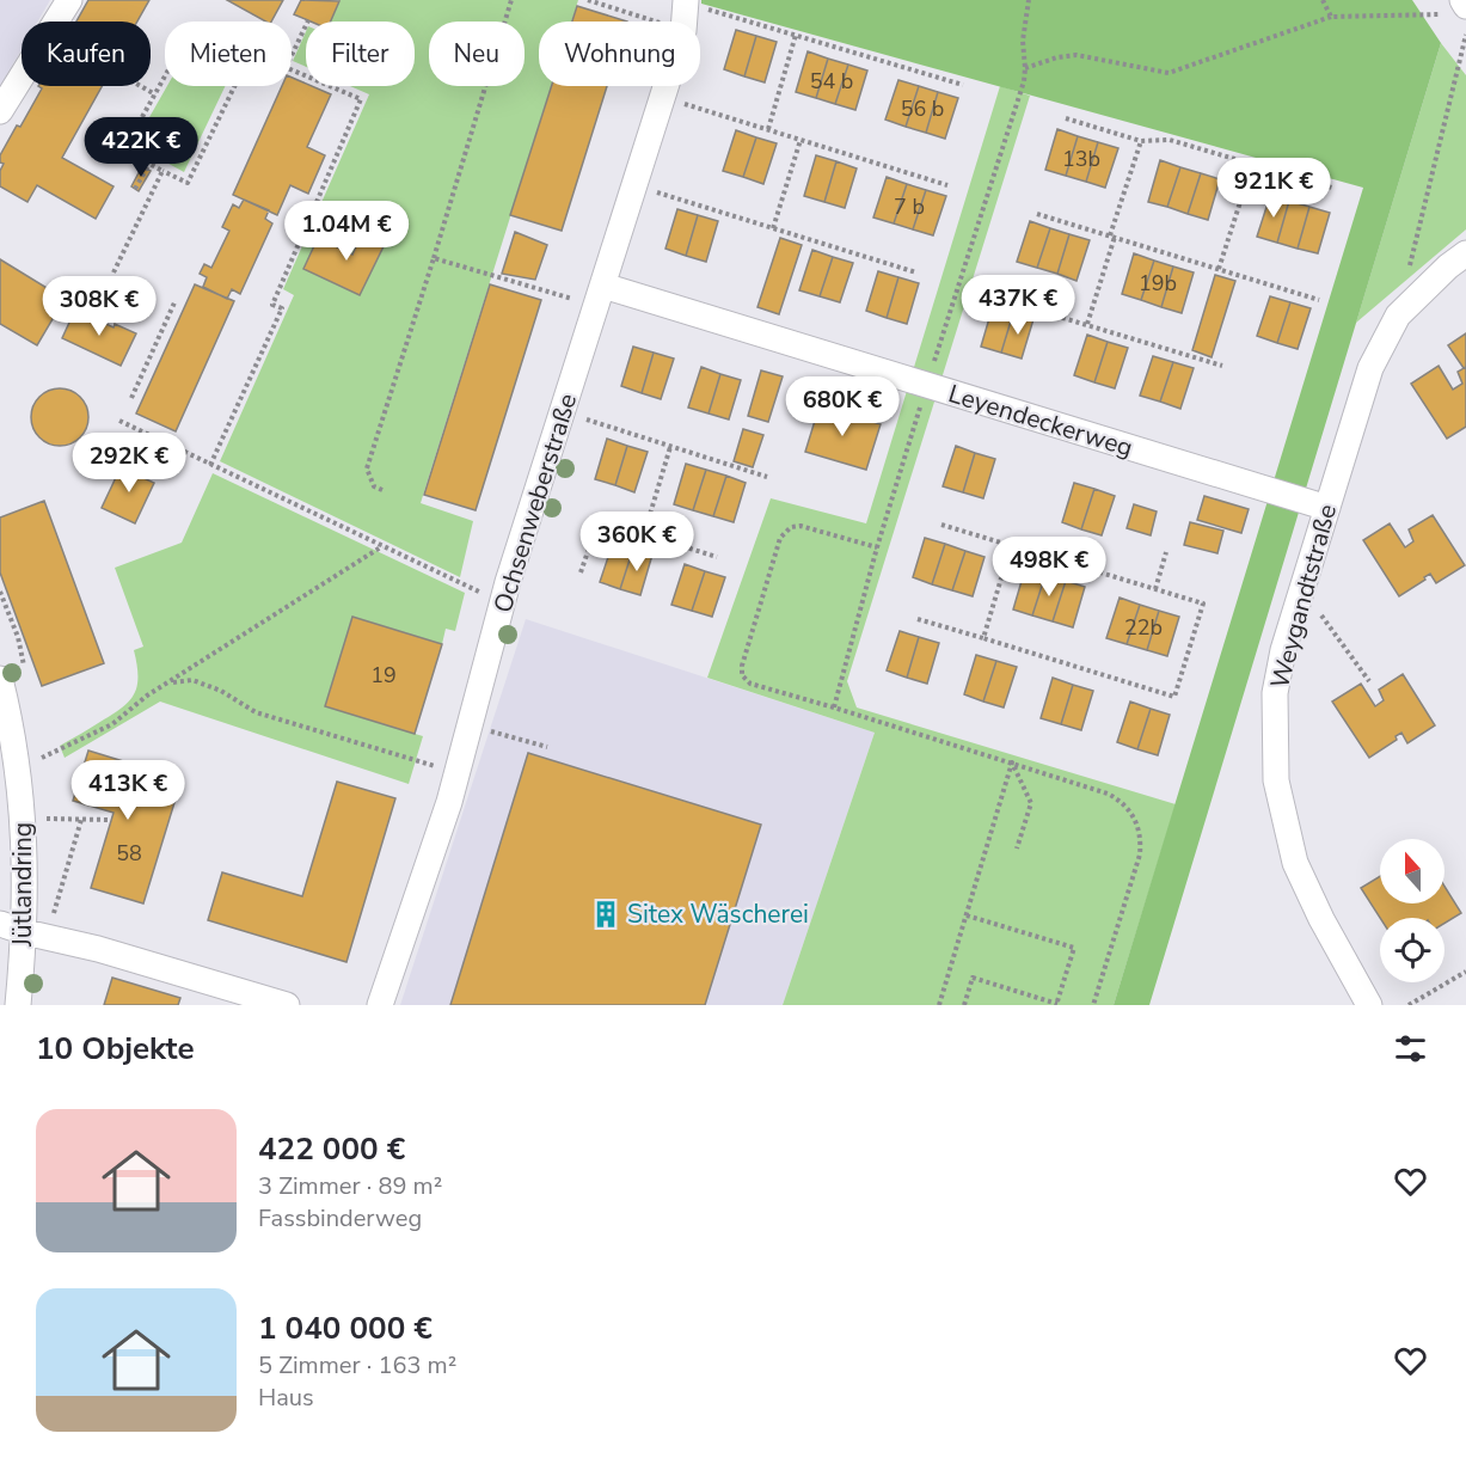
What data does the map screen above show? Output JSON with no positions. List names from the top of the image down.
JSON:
{
  "streets": {
    "street": [
      "Leyendeckerweg",
      "Ochsenweberstraße",
      "Weygandtstraße",
      "Jütlandring"
    ]
  },
  "crossings": [
    ["Leyendeckerweg", "Ochsenweberstraße"],
    ["Leyendeckerweg", "Weygandtstraße"]
  ],
  "places": {
    "building": ["Sitex Wäscherei"]
  },
  "house_numbers": [
    "54 b",
    "56 b",
    "13b",
    "7 b",
    "19b",
    "22b",
    "19",
    "58"
  ],
  "north": "top",
  "page": {
    "chip": [
      "Kaufen",
      "Mieten",
      "Filter",
      "Neu",
      "Wohnung"
    ],
    "price": [
      "422K €",
      "921K €",
      "1.04M €",
      "437K €",
      "308K €",
      "680K €",
      "292K €",
      "360K €",
      "498K €",
      "413K €"
    ],
    "heading": "10 Objekte",
    "list": [
      {
        "name": "422 000 €",
        "note": "3 Zimmer · 89 m² · Fassbinderweg"
      },
      {
        "name": "1 040 000 €",
        "note": "5 Zimmer · 163 m² · Haus"
      }
    ]
  }
}
